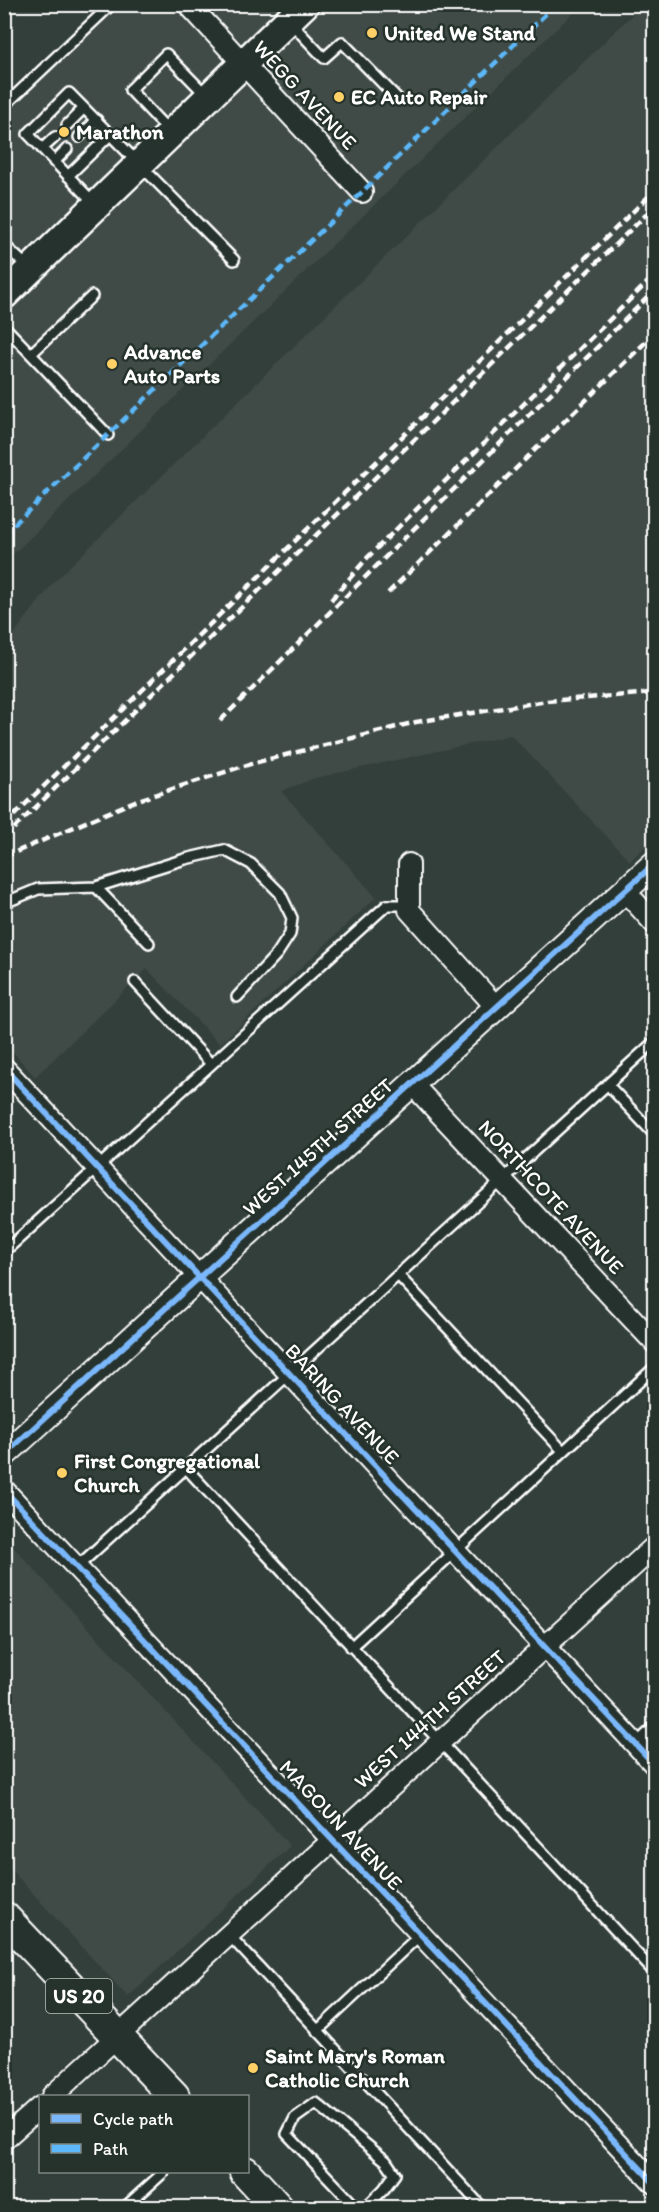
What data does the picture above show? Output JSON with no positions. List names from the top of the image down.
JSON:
{
  "streets": {
    "main road": ["US 20"],
    "street": [
      "WEGG AVENUE",
      "WEST 145TH STREET",
      "NORTHCOTE AVENUE",
      "BARING AVENUE",
      "WEST 144TH STREET",
      "MAGOUN AVENUE"
    ]
  },
  "crossings": [
    ["WEST 145TH STREET", "NORTHCOTE AVENUE"],
    ["WEST 145TH STREET", "BARING AVENUE"],
    ["BARING AVENUE", "WEST 144TH STREET"],
    ["WEST 144TH STREET", "MAGOUN AVENUE"],
    ["WEST 144TH STREET", "US 20"]
  ],
  "places": [
    "United We Stand",
    "EC Auto Repair",
    "Marathon",
    "Advance Auto Parts",
    "First Congregational Church",
    "Saint Mary's Roman Catholic Church"
  ],
  "legend": ["Cycle path", "Path"]
}
